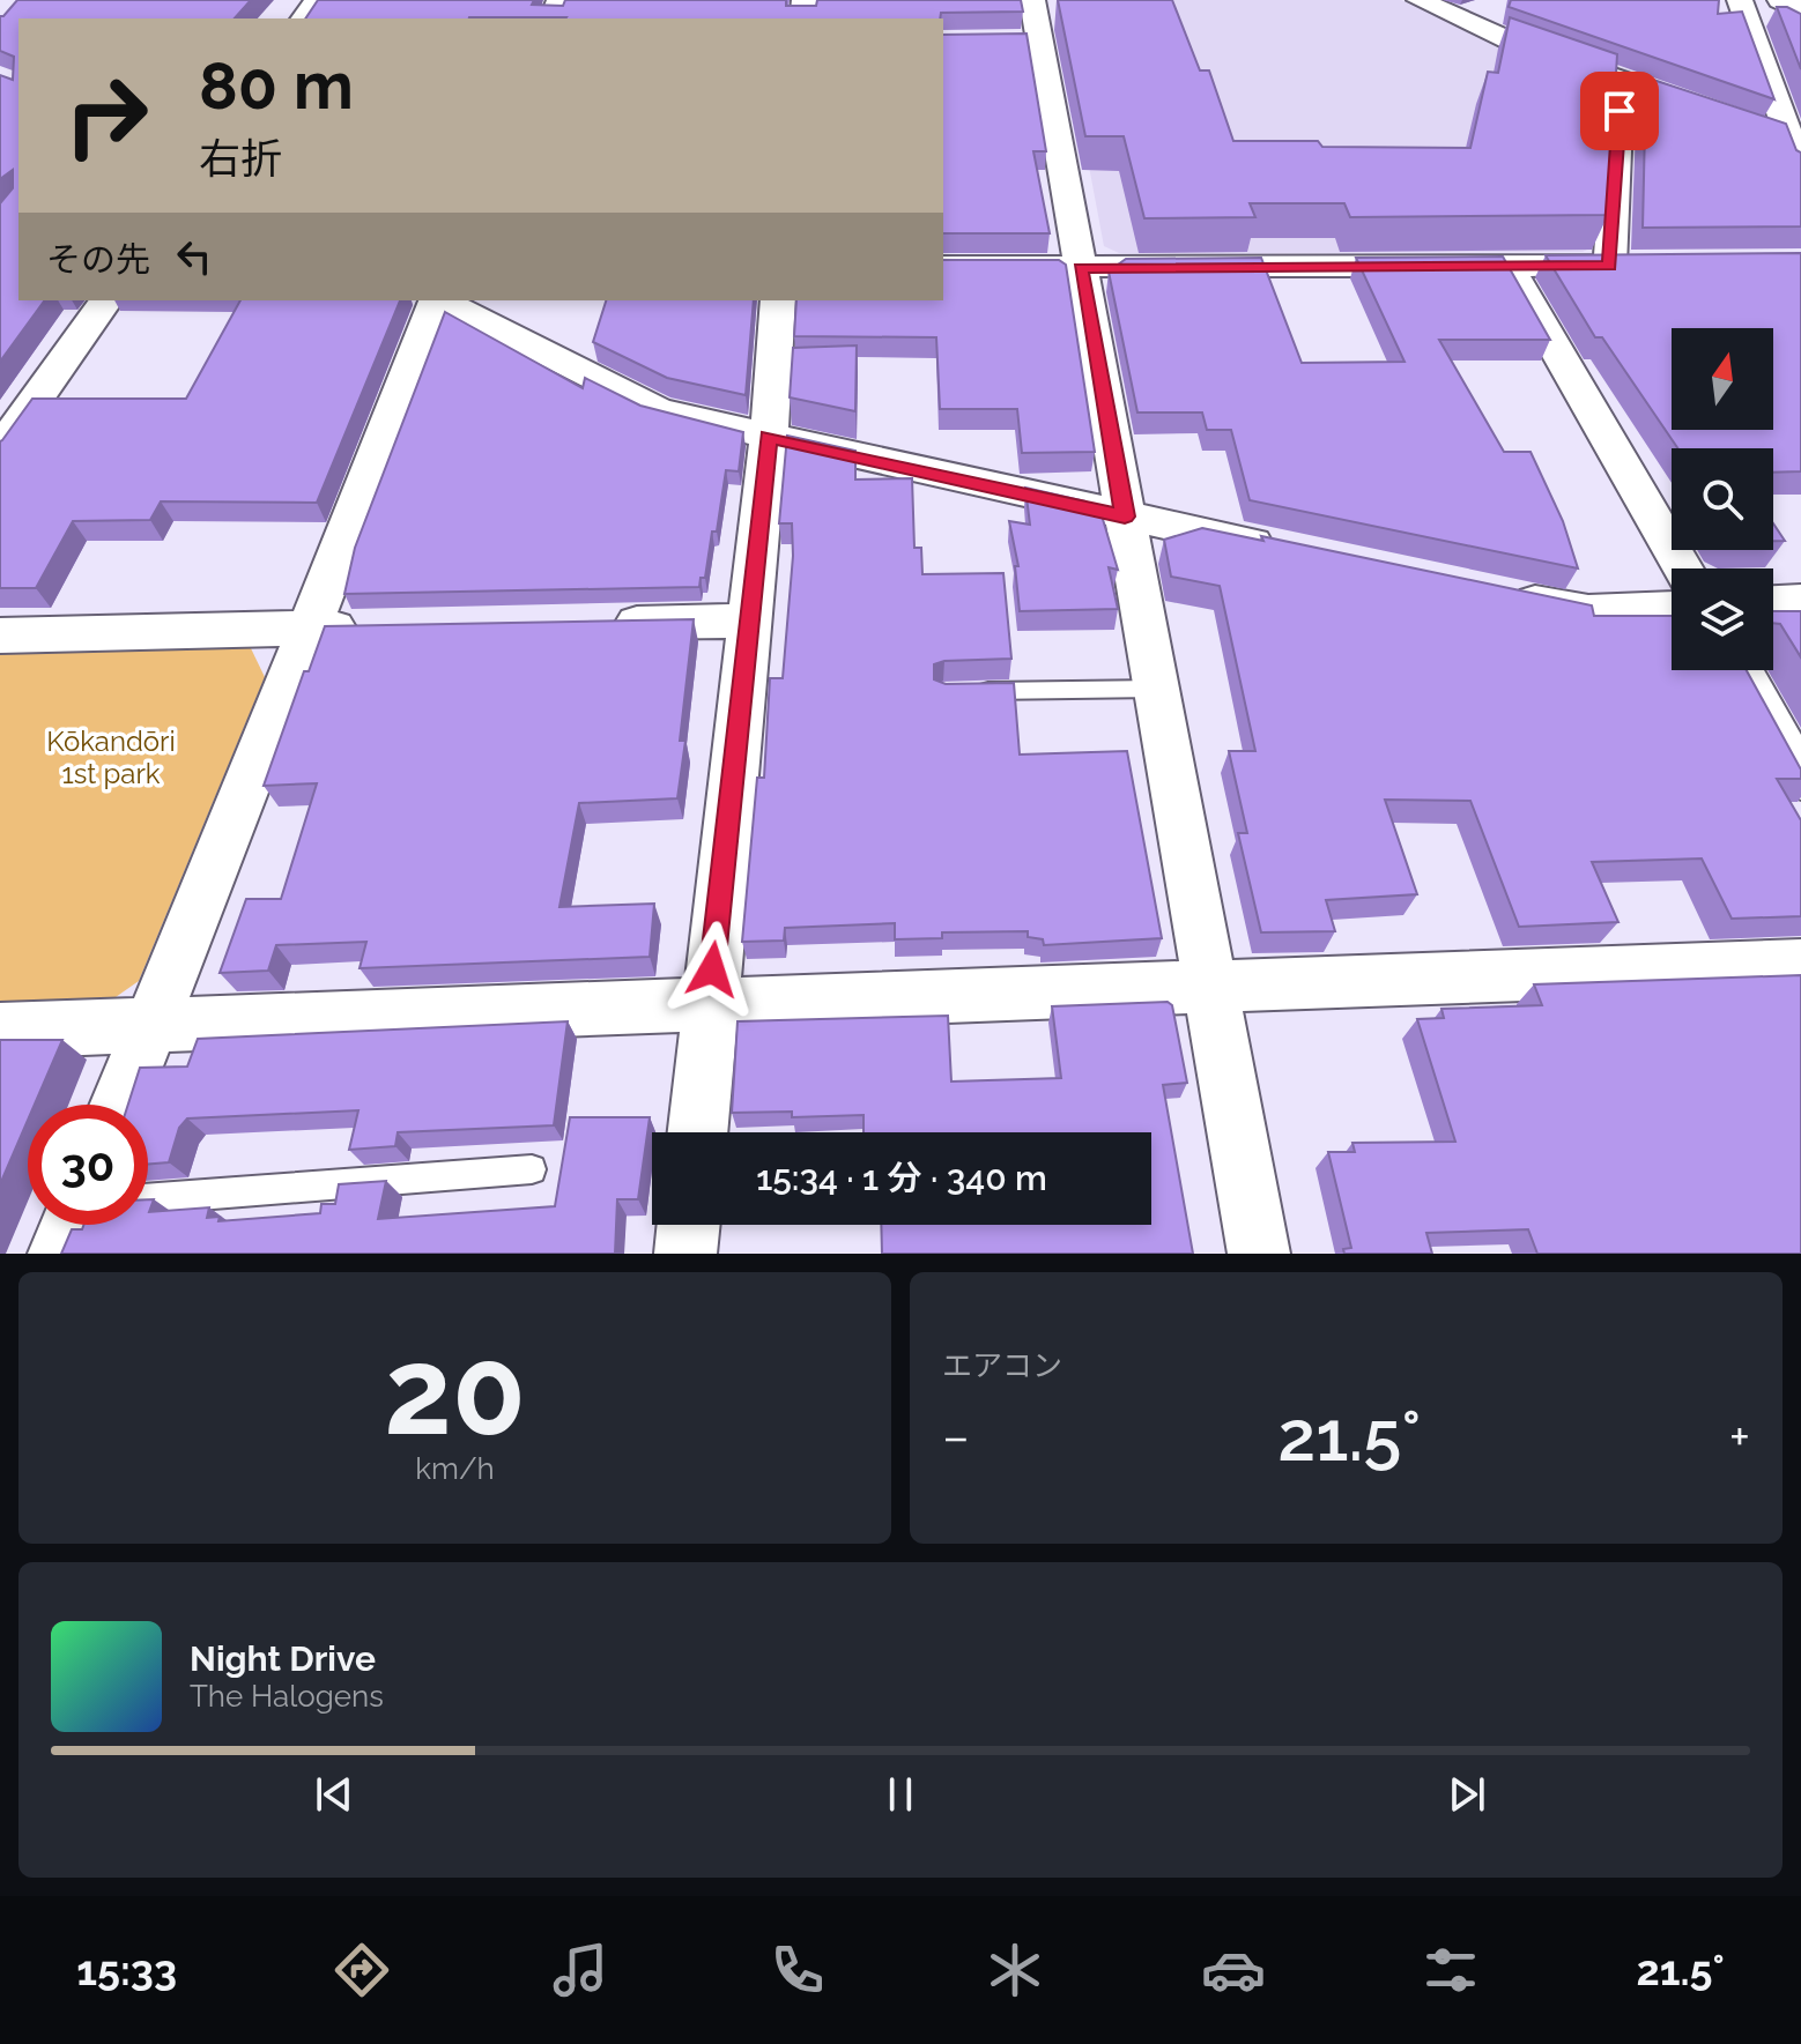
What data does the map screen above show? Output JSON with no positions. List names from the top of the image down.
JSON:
{
  "parks": ["Kōkandōri 1st park"],
  "north": "top",
  "page": {
    "turn": ["80 m", "右折"],
    "then": "その先",
    "limit": "30",
    "trip": "15:34 · 1 分 · 340 m",
    "tile": [
      ["20", "km/h"],
      "エアコン"
    ],
    "heat": ["−", "21.5°", "+"],
    "song": ["Night Drive", "The Halogens"],
    "tabs": ["15:33", "21.5°"]
  }
}
